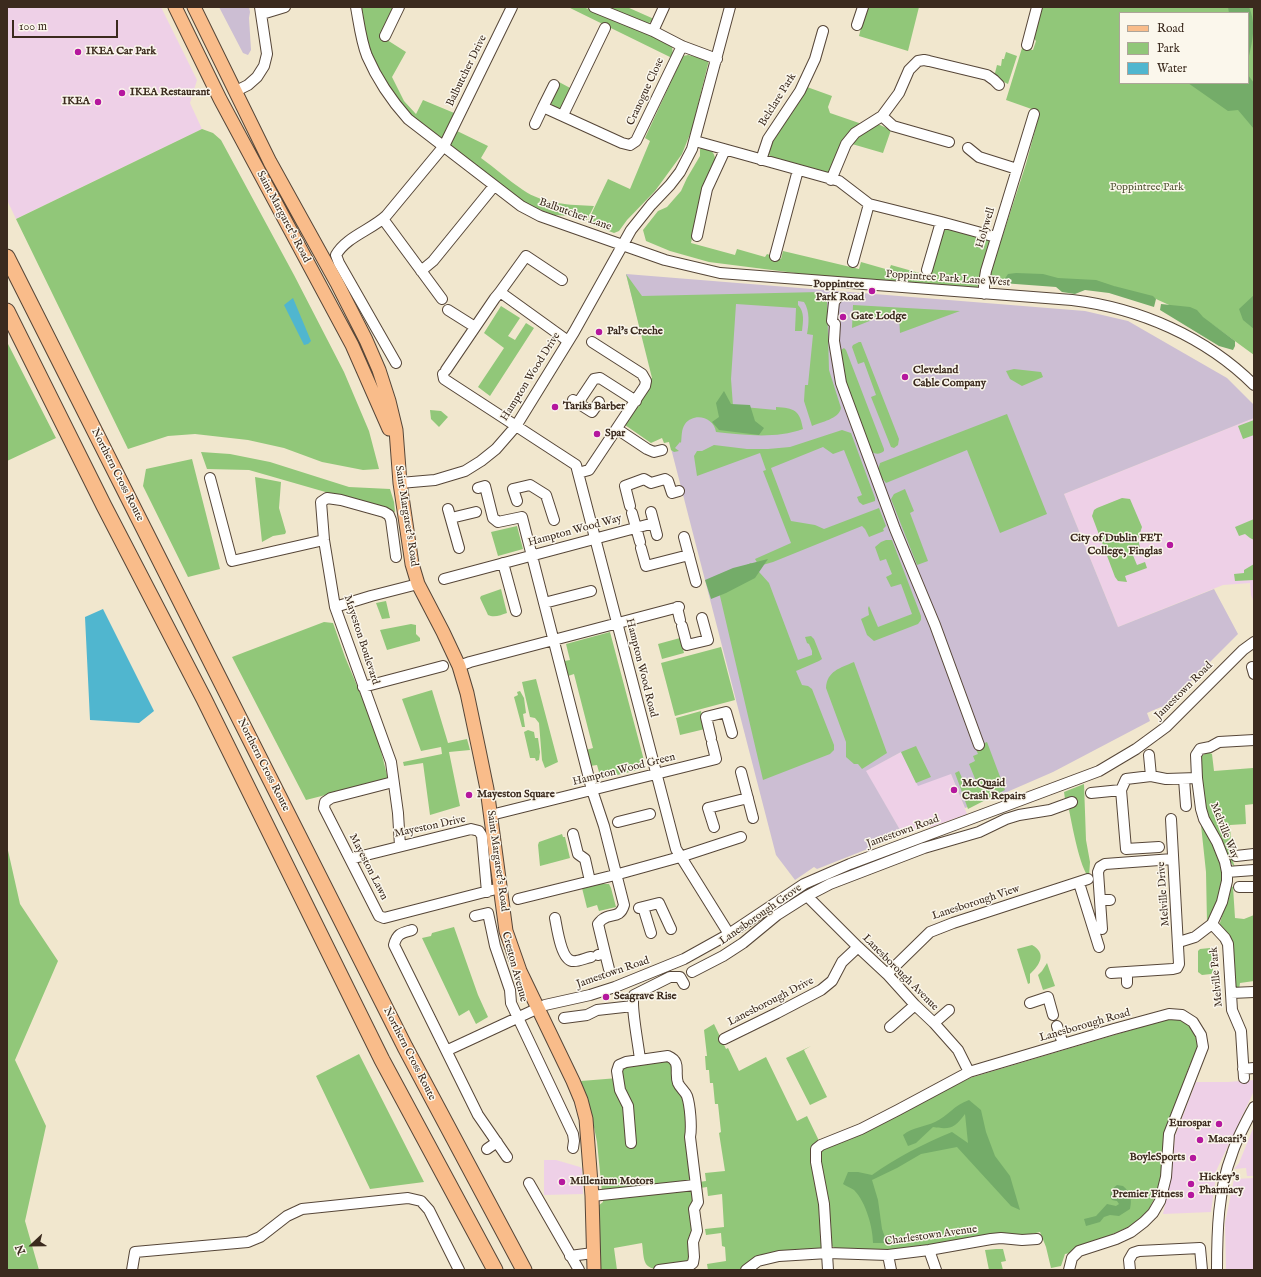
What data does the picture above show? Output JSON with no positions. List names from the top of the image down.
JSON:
{
  "streets": {
    "highway": ["Northern Cross Route"],
    "main road": ["Saint Margaret's Road"],
    "street": [
      "Balbutcher Drive",
      "Cranogue Close",
      "Belclare Park",
      "Balbutcher Lane",
      "Holywell",
      "Poppintree Park Lane West",
      "Hampton Wood Drive",
      "Hampton Wood Way",
      "Mayeston Boulevard",
      "Hampton Wood Road",
      "Jamestown Road",
      "Hampton Wood Green",
      "Mayeston Drive",
      "Melville Way",
      "Mayeston Lawn",
      "Melville Drive",
      "Lanesborough View",
      "Lanesborough Grove",
      "Creston Avenue",
      "Lanesborough Avenue",
      "Melville Park",
      "Lanesborough Drive",
      "Lanesborough Road",
      "Charlestown Avenue"
    ]
  },
  "crossings": [
    ["Balbutcher Drive", "Balbutcher Lane"],
    ["Balbutcher Lane", "Poppintree Park Lane West"],
    ["Balbutcher Lane", "Hampton Wood Drive"],
    ["Saint Margaret's Road", "Hampton Wood Drive"],
    ["Saint Margaret's Road", "Jamestown Road"],
    ["Saint Margaret's Road", "Hampton Wood Green"],
    ["Saint Margaret's Road", "Mayeston Drive"],
    ["Saint Margaret's Road", "Mayeston Lawn"],
    ["Holywell", "Poppintree Park Lane West"],
    ["Poppintree Park Lane West", "Hampton Wood Drive"],
    ["Hampton Wood Drive", "Hampton Wood Road"],
    ["Hampton Wood Way", "Hampton Wood Road"],
    ["Mayeston Boulevard", "Mayeston Drive"],
    ["Mayeston Boulevard", "Mayeston Lawn"],
    ["Hampton Wood Road", "Jamestown Road"],
    ["Hampton Wood Road", "Hampton Wood Green"],
    ["Jamestown Road", "Creston Avenue"],
    ["Mayeston Drive", "Mayeston Lawn"],
    ["Melville Way", "Melville Drive"],
    ["Melville Way", "Melville Park"],
    ["Lanesborough View", "Lanesborough Avenue"],
    ["Lanesborough Grove", "Lanesborough Avenue"],
    ["Lanesborough Avenue", "Lanesborough Drive"],
    ["Lanesborough Avenue", "Lanesborough Road"],
    ["Lanesborough Road", "Charlestown Avenue"]
  ],
  "parks": ["Poppintree Park"],
  "places": [
    "IKEA Car Park",
    "IKEA Restaurant",
    "IKEA",
    "Poppintree Park Road",
    "Gate Lodge",
    "Pal's Creche",
    "Cleveland Cable Company",
    "Tariks Barber",
    "Spar",
    "City of Dublin FET College, Finglas",
    "McQuaid Crash Repairs",
    "Mayeston Square",
    "Seagrave Rise",
    "Eurospar",
    "Macari's",
    "BoyleSports",
    "Millenium Motors",
    "Hickey's Pharmacy",
    "Premier Fitness"
  ],
  "legend": ["Road", "Park", "Water"],
  "scale_bar": "100 m",
  "north": "left"
}
